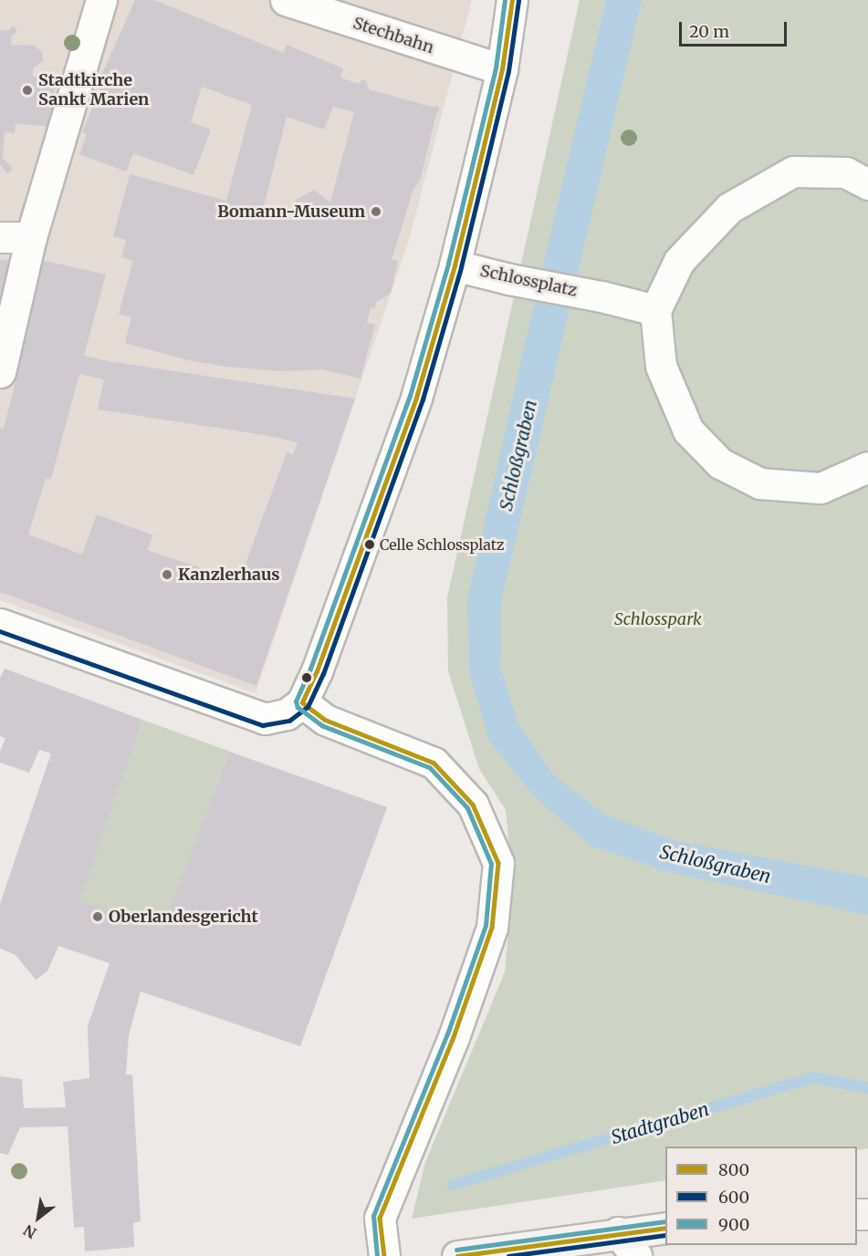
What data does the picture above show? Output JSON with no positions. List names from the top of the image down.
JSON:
{
  "streets": {
    "street": ["Stechbahn", "Schlossplatz"]
  },
  "water": ["Schloßgraben", "Stadtgraben"],
  "parks": ["Schlosspark"],
  "places": [
    "Stadtkirche Sankt Marien",
    "Bomann-Museum",
    "Celle Schlossplatz",
    "Kanzlerhaus",
    "Oberlandesgericht"
  ],
  "lines": ["transit line 800", "transit line 900", "transit line 600"],
  "legend": ["800", "600", "900"],
  "scale_bar": "20 m",
  "north": "bottom left"
}
